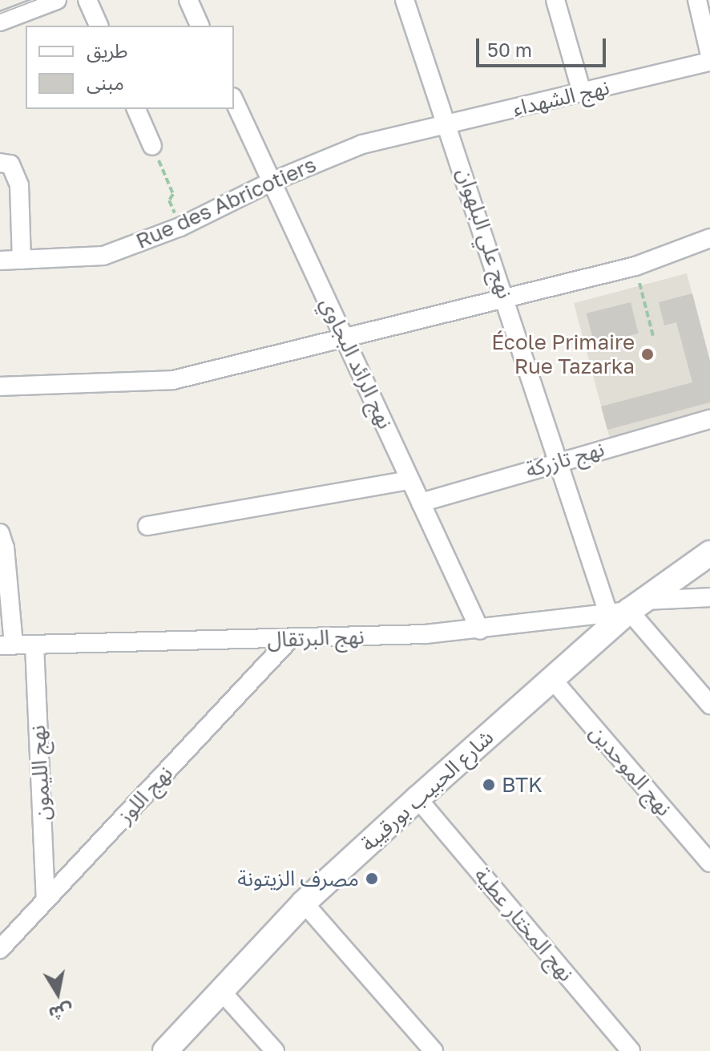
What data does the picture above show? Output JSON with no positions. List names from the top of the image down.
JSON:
{
  "streets": {
    "street": [
      "نهج الشهداء",
      "Rue des Abricotiers",
      "نهج علي البلهوان",
      "نهج الرائد البجاوي",
      "نهج تازركة",
      "نهج البرتقال",
      "نهج الموحدين",
      "نهج الليمون",
      "شارع الحبيب بورقيبة",
      "نهج اللوز",
      "نهج المختار عطية"
    ]
  },
  "crossings": [
    ["نهج الشهداء", "Rue des Abricotiers"],
    ["نهج الشهداء", "نهج علي البلهوان"],
    ["Rue des Abricotiers", "نهج علي البلهوان"],
    ["Rue des Abricotiers", "نهج الرائد البجاوي"],
    ["نهج علي البلهوان", "نهج تازركة"],
    ["نهج علي البلهوان", "نهج البرتقال"],
    ["نهج علي البلهوان", "شارع الحبيب بورقيبة"],
    ["نهج الرائد البجاوي", "نهج تازركة"],
    ["نهج الرائد البجاوي", "نهج البرتقال"],
    ["نهج البرتقال", "نهج الليمون"],
    ["نهج البرتقال", "شارع الحبيب بورقيبة"],
    ["نهج البرتقال", "نهج اللوز"],
    ["نهج الموحدين", "شارع الحبيب بورقيبة"],
    ["نهج الليمون", "نهج اللوز"],
    ["شارع الحبيب بورقيبة", "نهج المختار عطية"]
  ],
  "places": ["École Primaire Rue Tazarka", "BTK", "مصرف الزيتونة"],
  "legend": ["طريق", "مبنى"],
  "scale_bar": "50 m",
  "north": "bottom"
}
